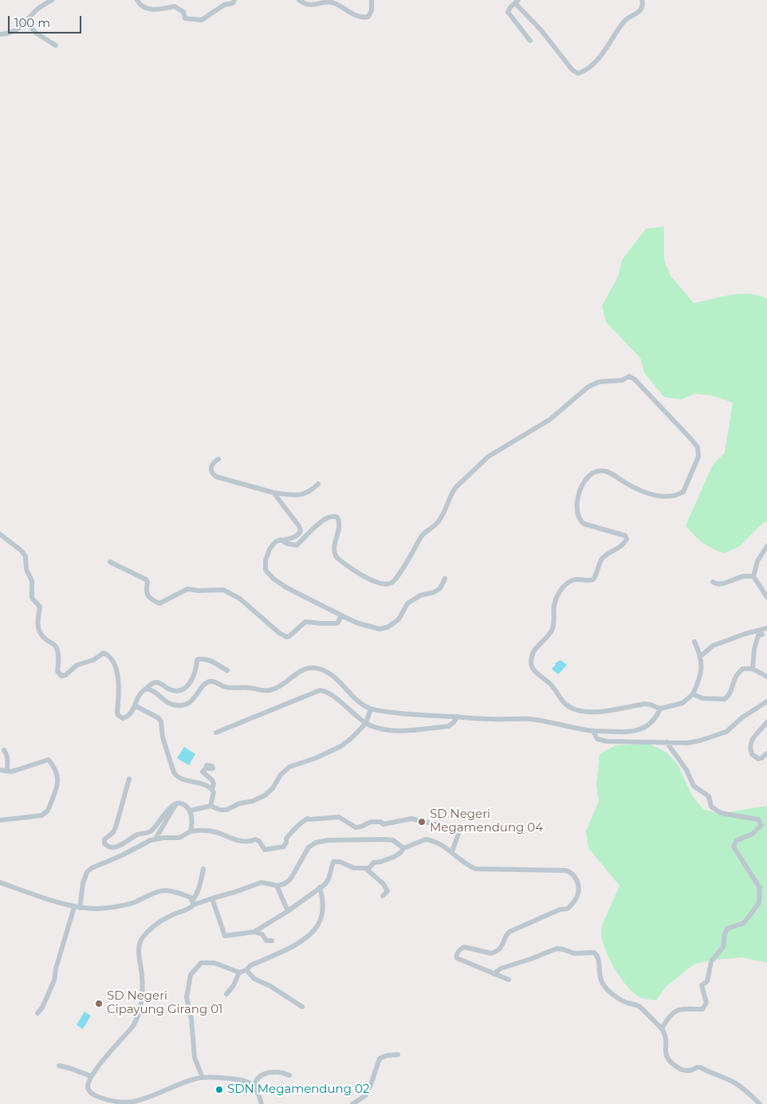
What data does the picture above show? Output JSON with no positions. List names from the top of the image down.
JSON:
{
  "places": ["SD Negeri Megamendung 04", "SD Negeri Cipayung Girang 01", "SDN Megamendung 02"],
  "scale_bar": "100 m"
}
